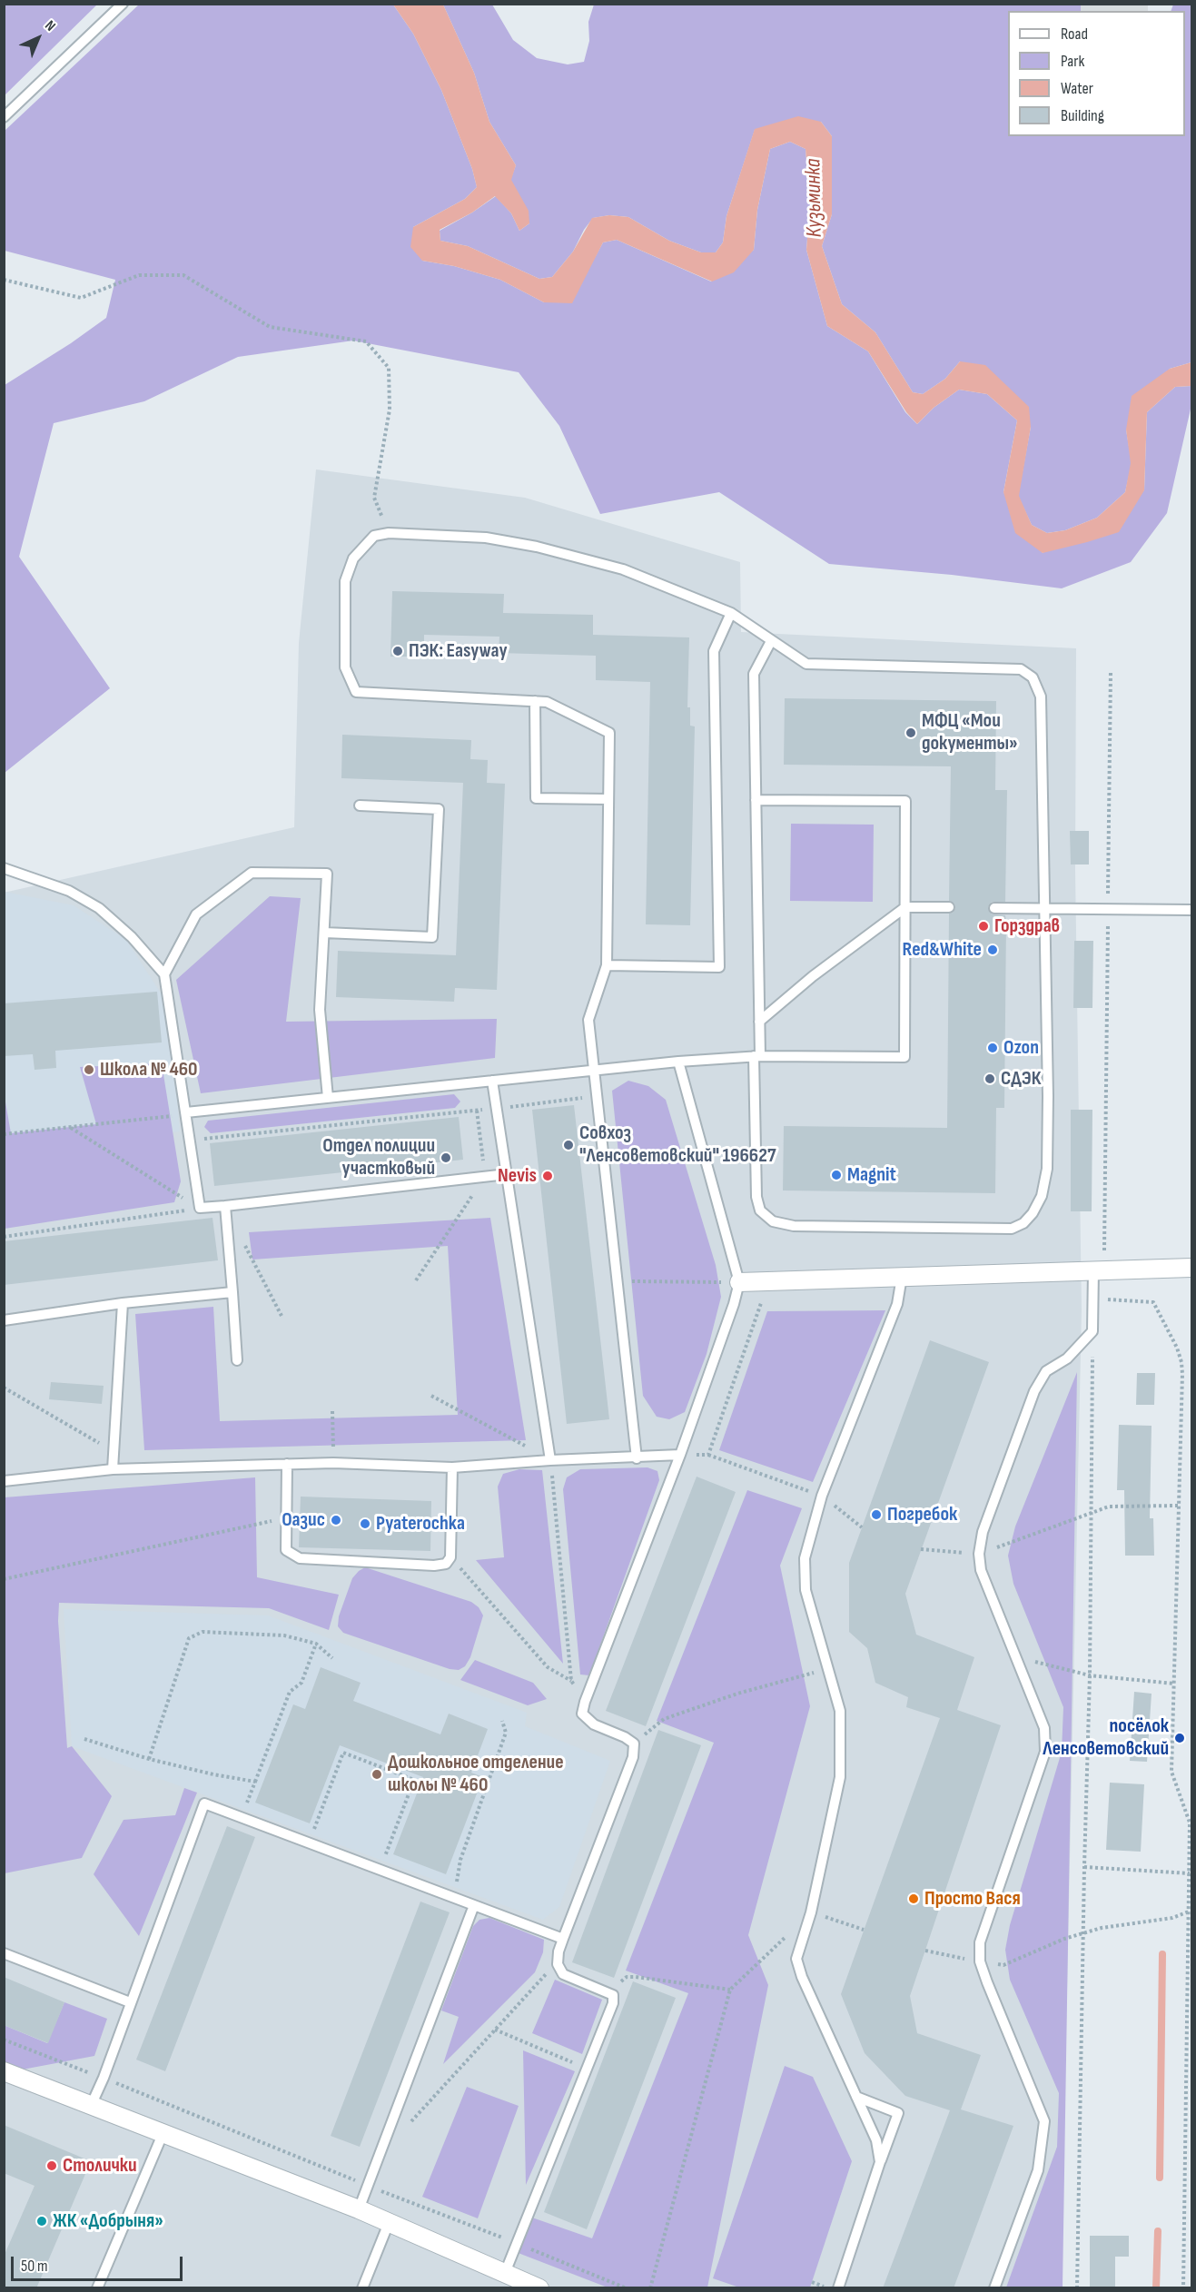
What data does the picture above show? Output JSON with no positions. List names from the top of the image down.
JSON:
{
  "water": ["Кузьминка"],
  "places": [
    "ПЭК: Easyway",
    "МФЦ «Мои документы»",
    "Горздрав",
    "Red&White",
    "Ozon",
    "Школа № 460",
    "СДЭК",
    "Совхоз \"Ленсоветовский\" 196627",
    "Отдел полиции участковый",
    "Magnit",
    "Nevis",
    "Погребок",
    "Оазис",
    "Pyaterochka",
    "посёлок Ленсоветовский",
    "Дошкольное отделение школы № 460",
    "Просто Вася",
    "Столички",
    "ЖК «Добрыня»"
  ],
  "legend": [
    "Road",
    "Park",
    "Water",
    "Building"
  ],
  "scale_bar": "50 m",
  "north": "top right"
}
